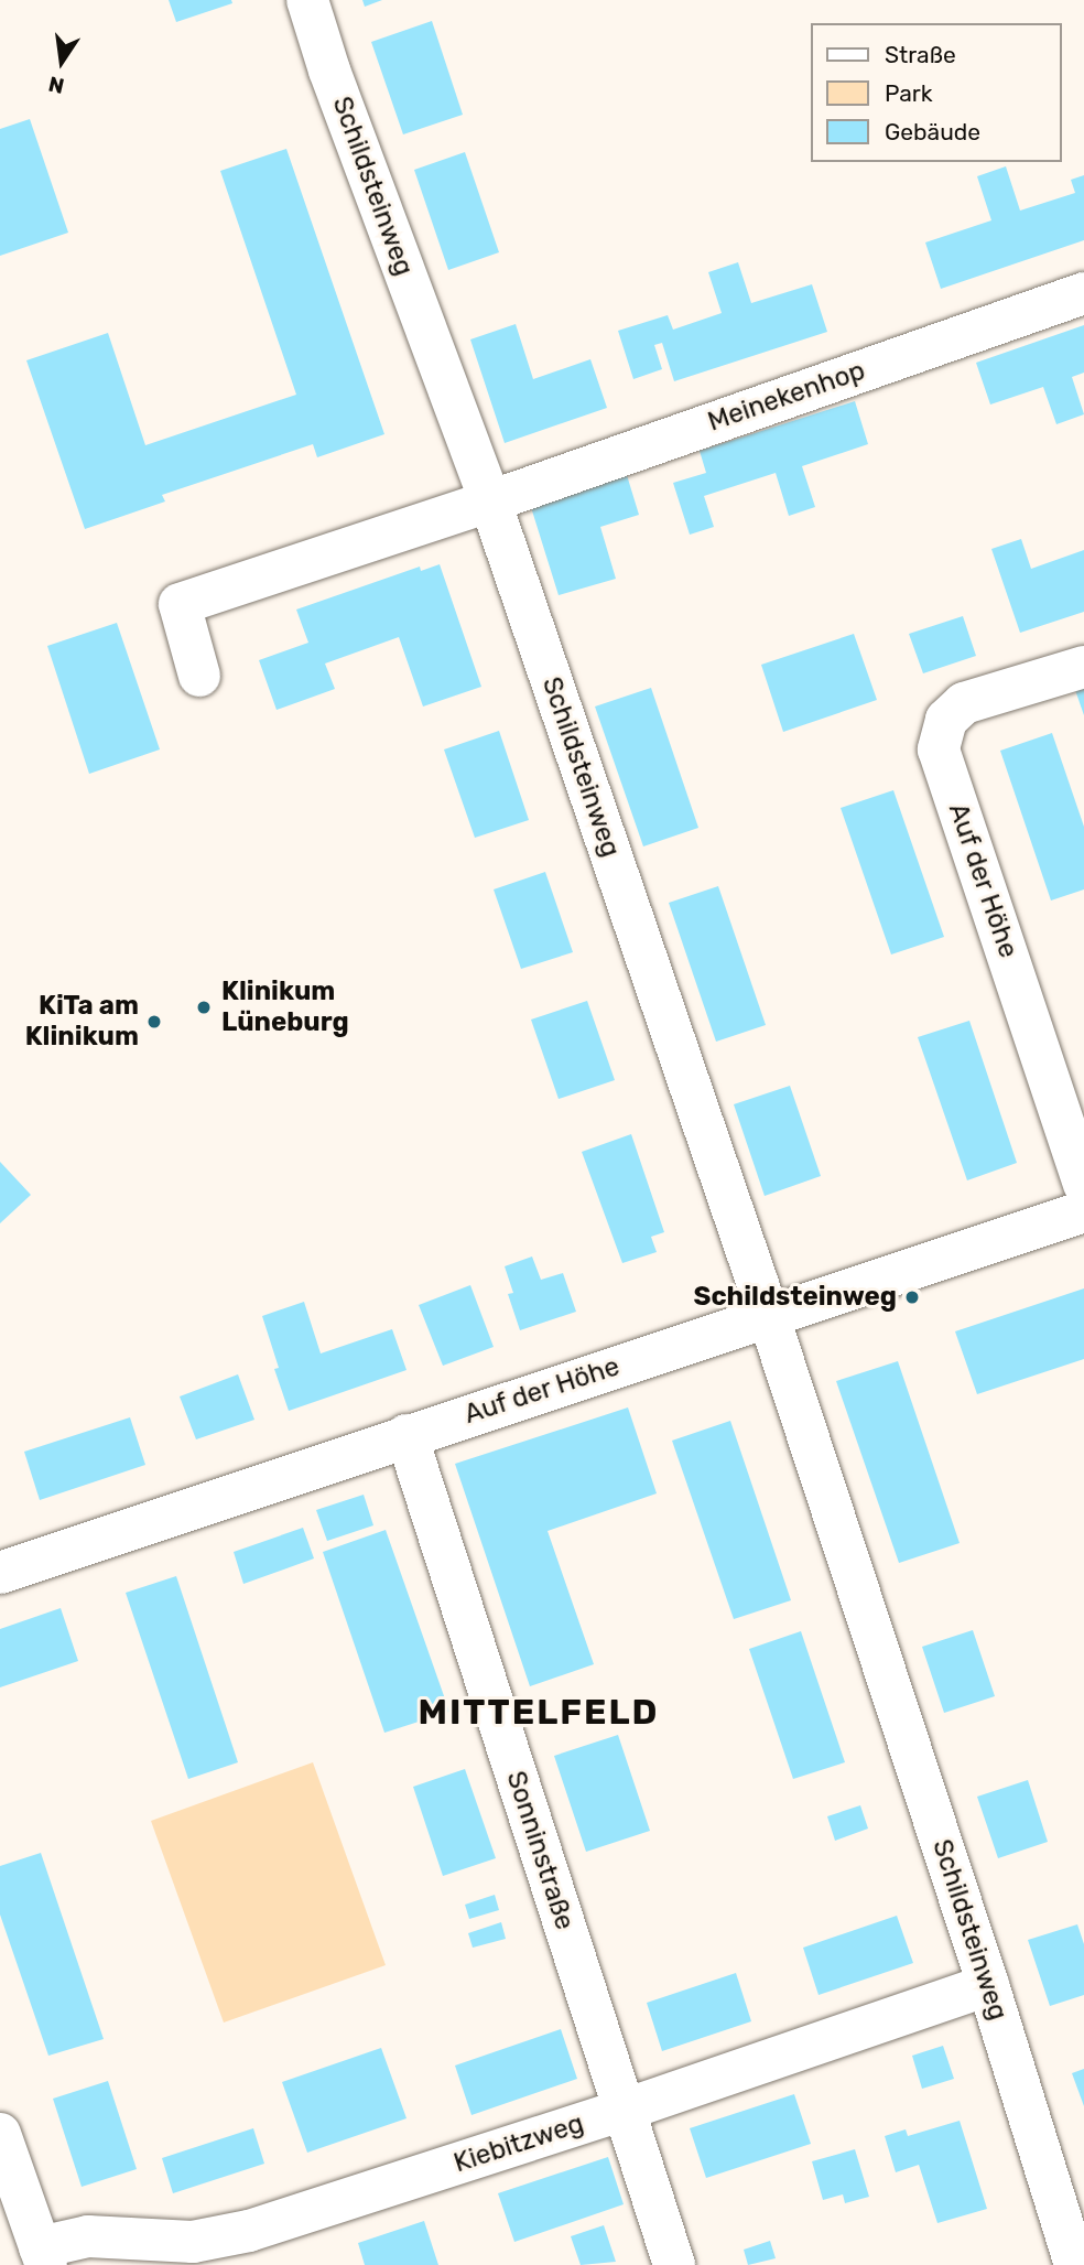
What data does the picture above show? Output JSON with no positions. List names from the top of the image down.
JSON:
{
  "streets": {
    "street": [
      "Schildsteinweg",
      "Meinekenhop",
      "Auf der Höhe",
      "Sonninstraße",
      "Kiebitzweg"
    ]
  },
  "crossings": [
    ["Schildsteinweg", "Meinekenhop"],
    ["Schildsteinweg", "Auf der Höhe"],
    ["Schildsteinweg", "Kiebitzweg"],
    ["Auf der Höhe", "Sonninstraße"],
    ["Sonninstraße", "Kiebitzweg"]
  ],
  "districts": ["MITTELFELD"],
  "places": ["Klinikum Lüneburg", "KiTa am Klinikum", "Schildsteinweg"],
  "legend": ["Straße", "Park", "Gebäude"],
  "north": "bottom"
}
